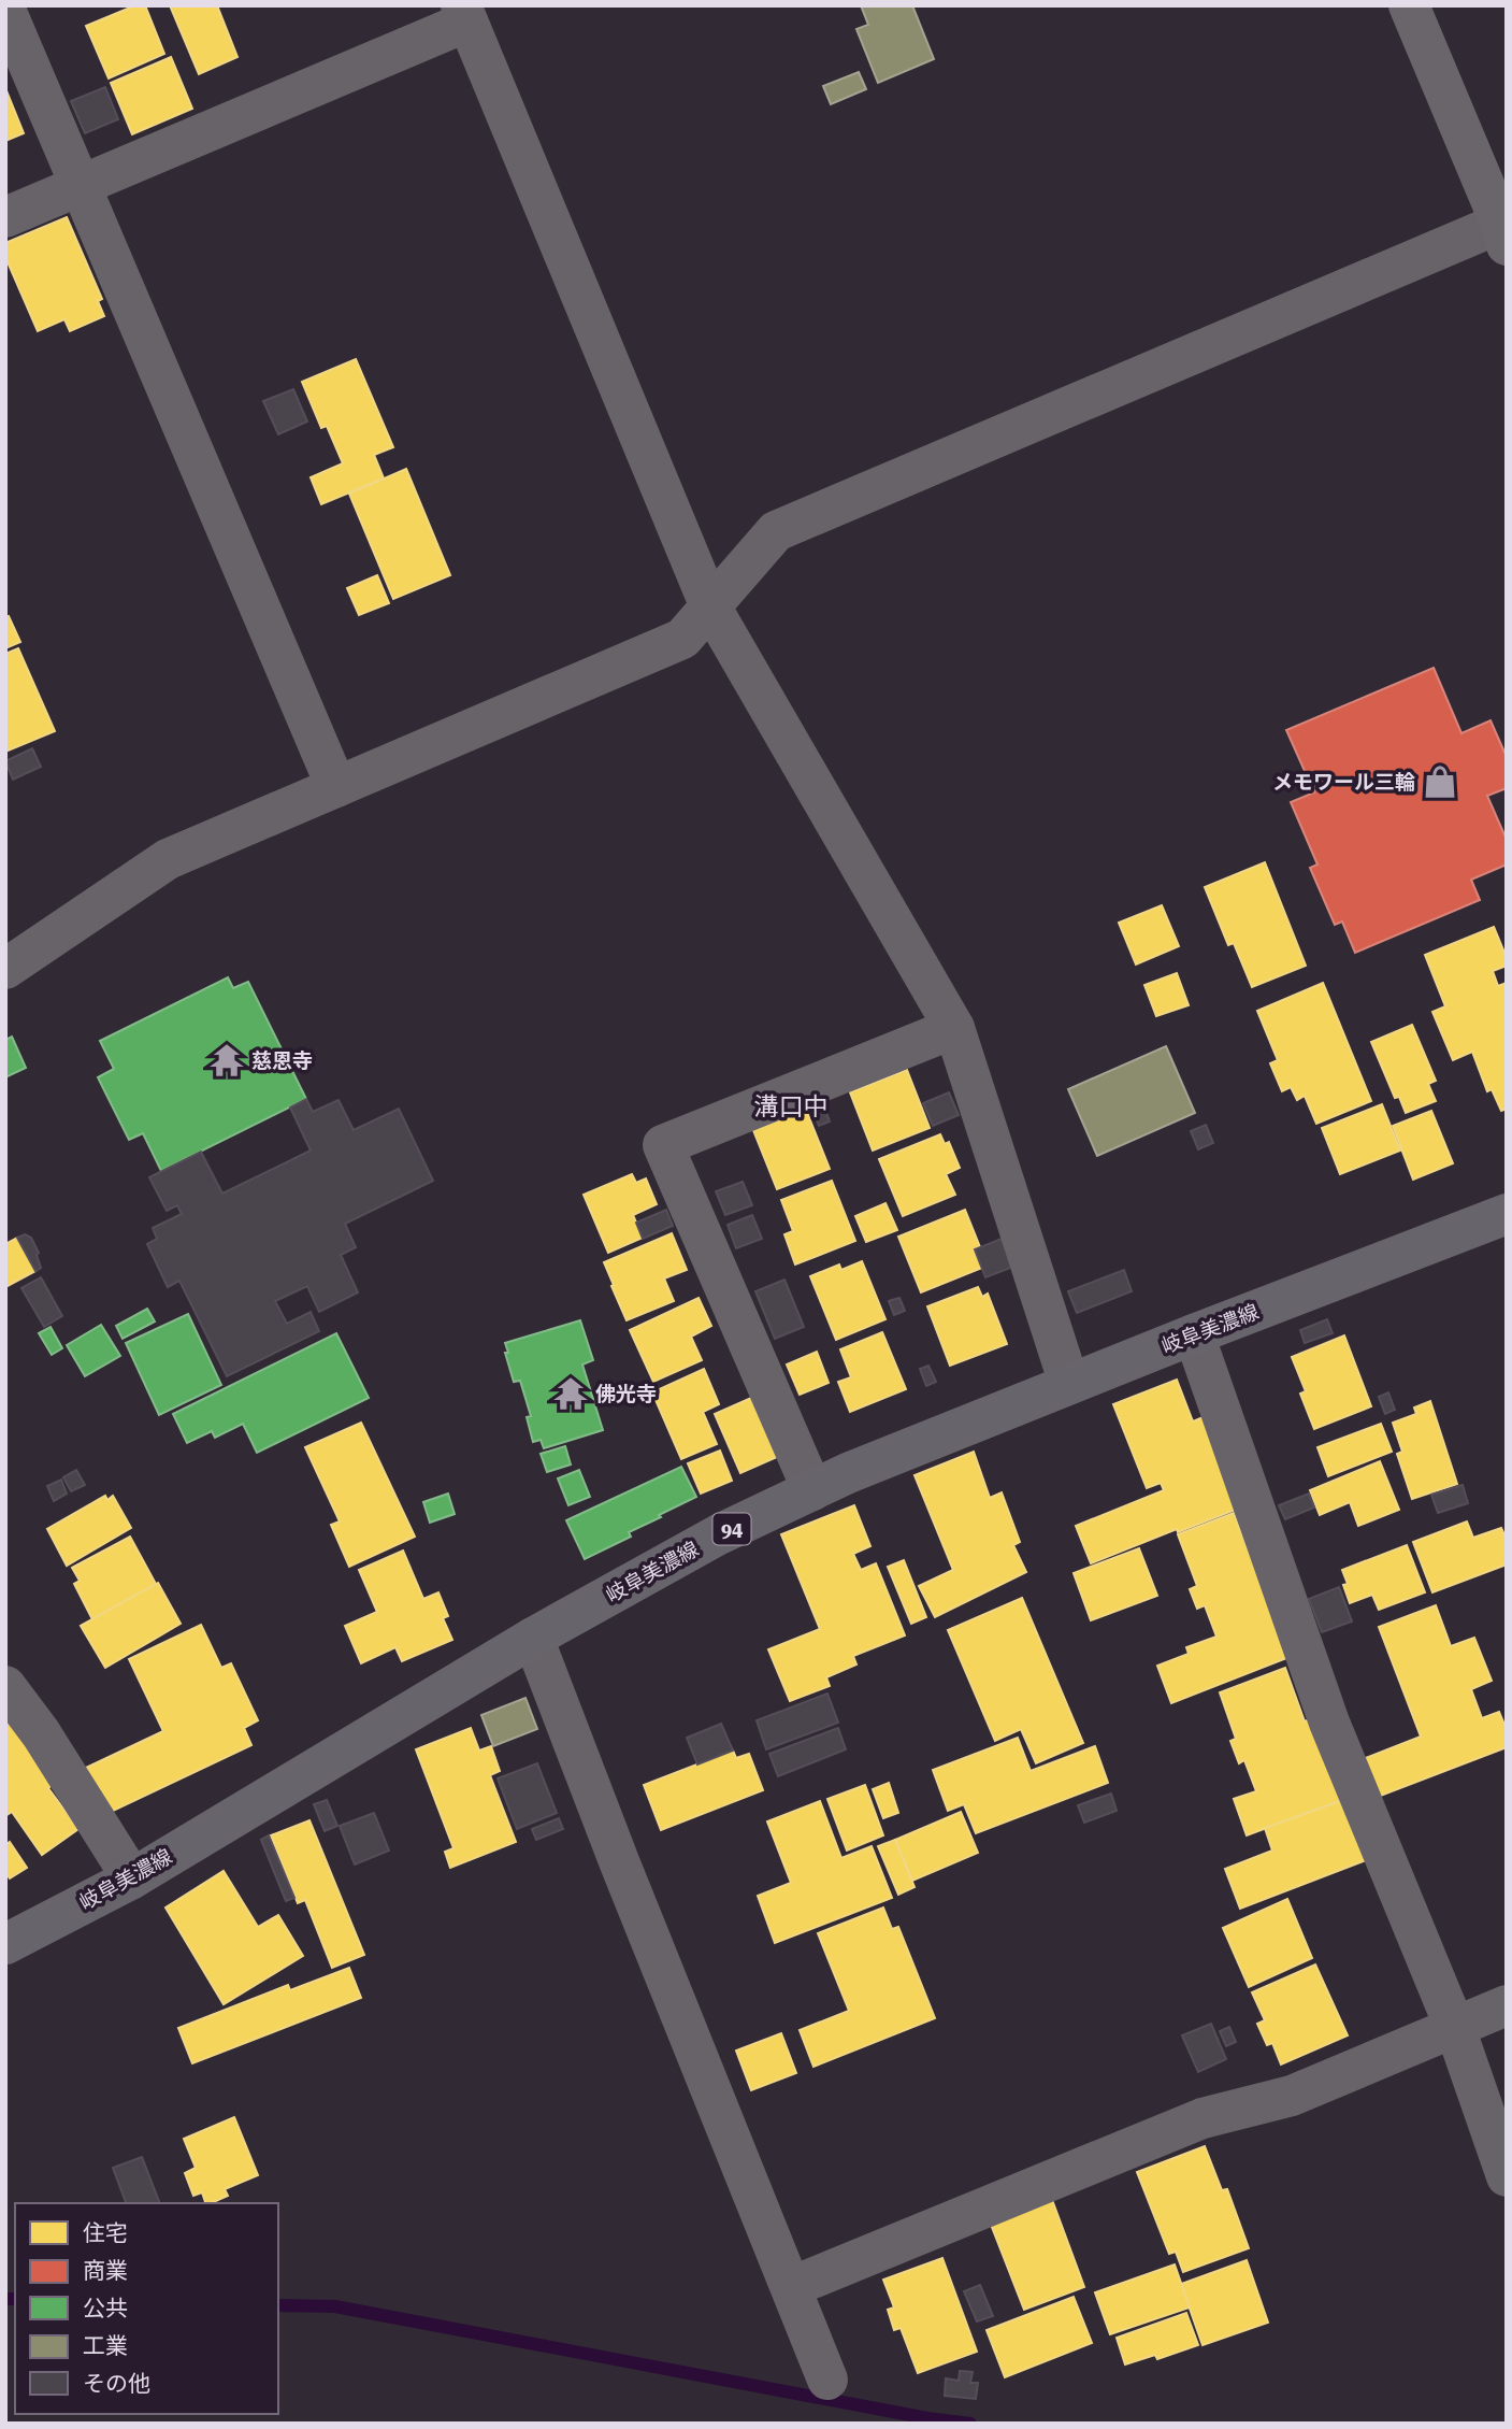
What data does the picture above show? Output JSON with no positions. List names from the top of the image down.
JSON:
{
  "streets": {
    "main road": ["岐阜美濃線", "94"]
  },
  "districts": ["溝口中"],
  "places": {
    "shop": ["メモワール三輪"],
    "temple": ["慈恩寺", "佛光寺"]
  },
  "legend": [
    "住宅",
    "商業",
    "公共",
    "工業",
    "その他"
  ]
}
